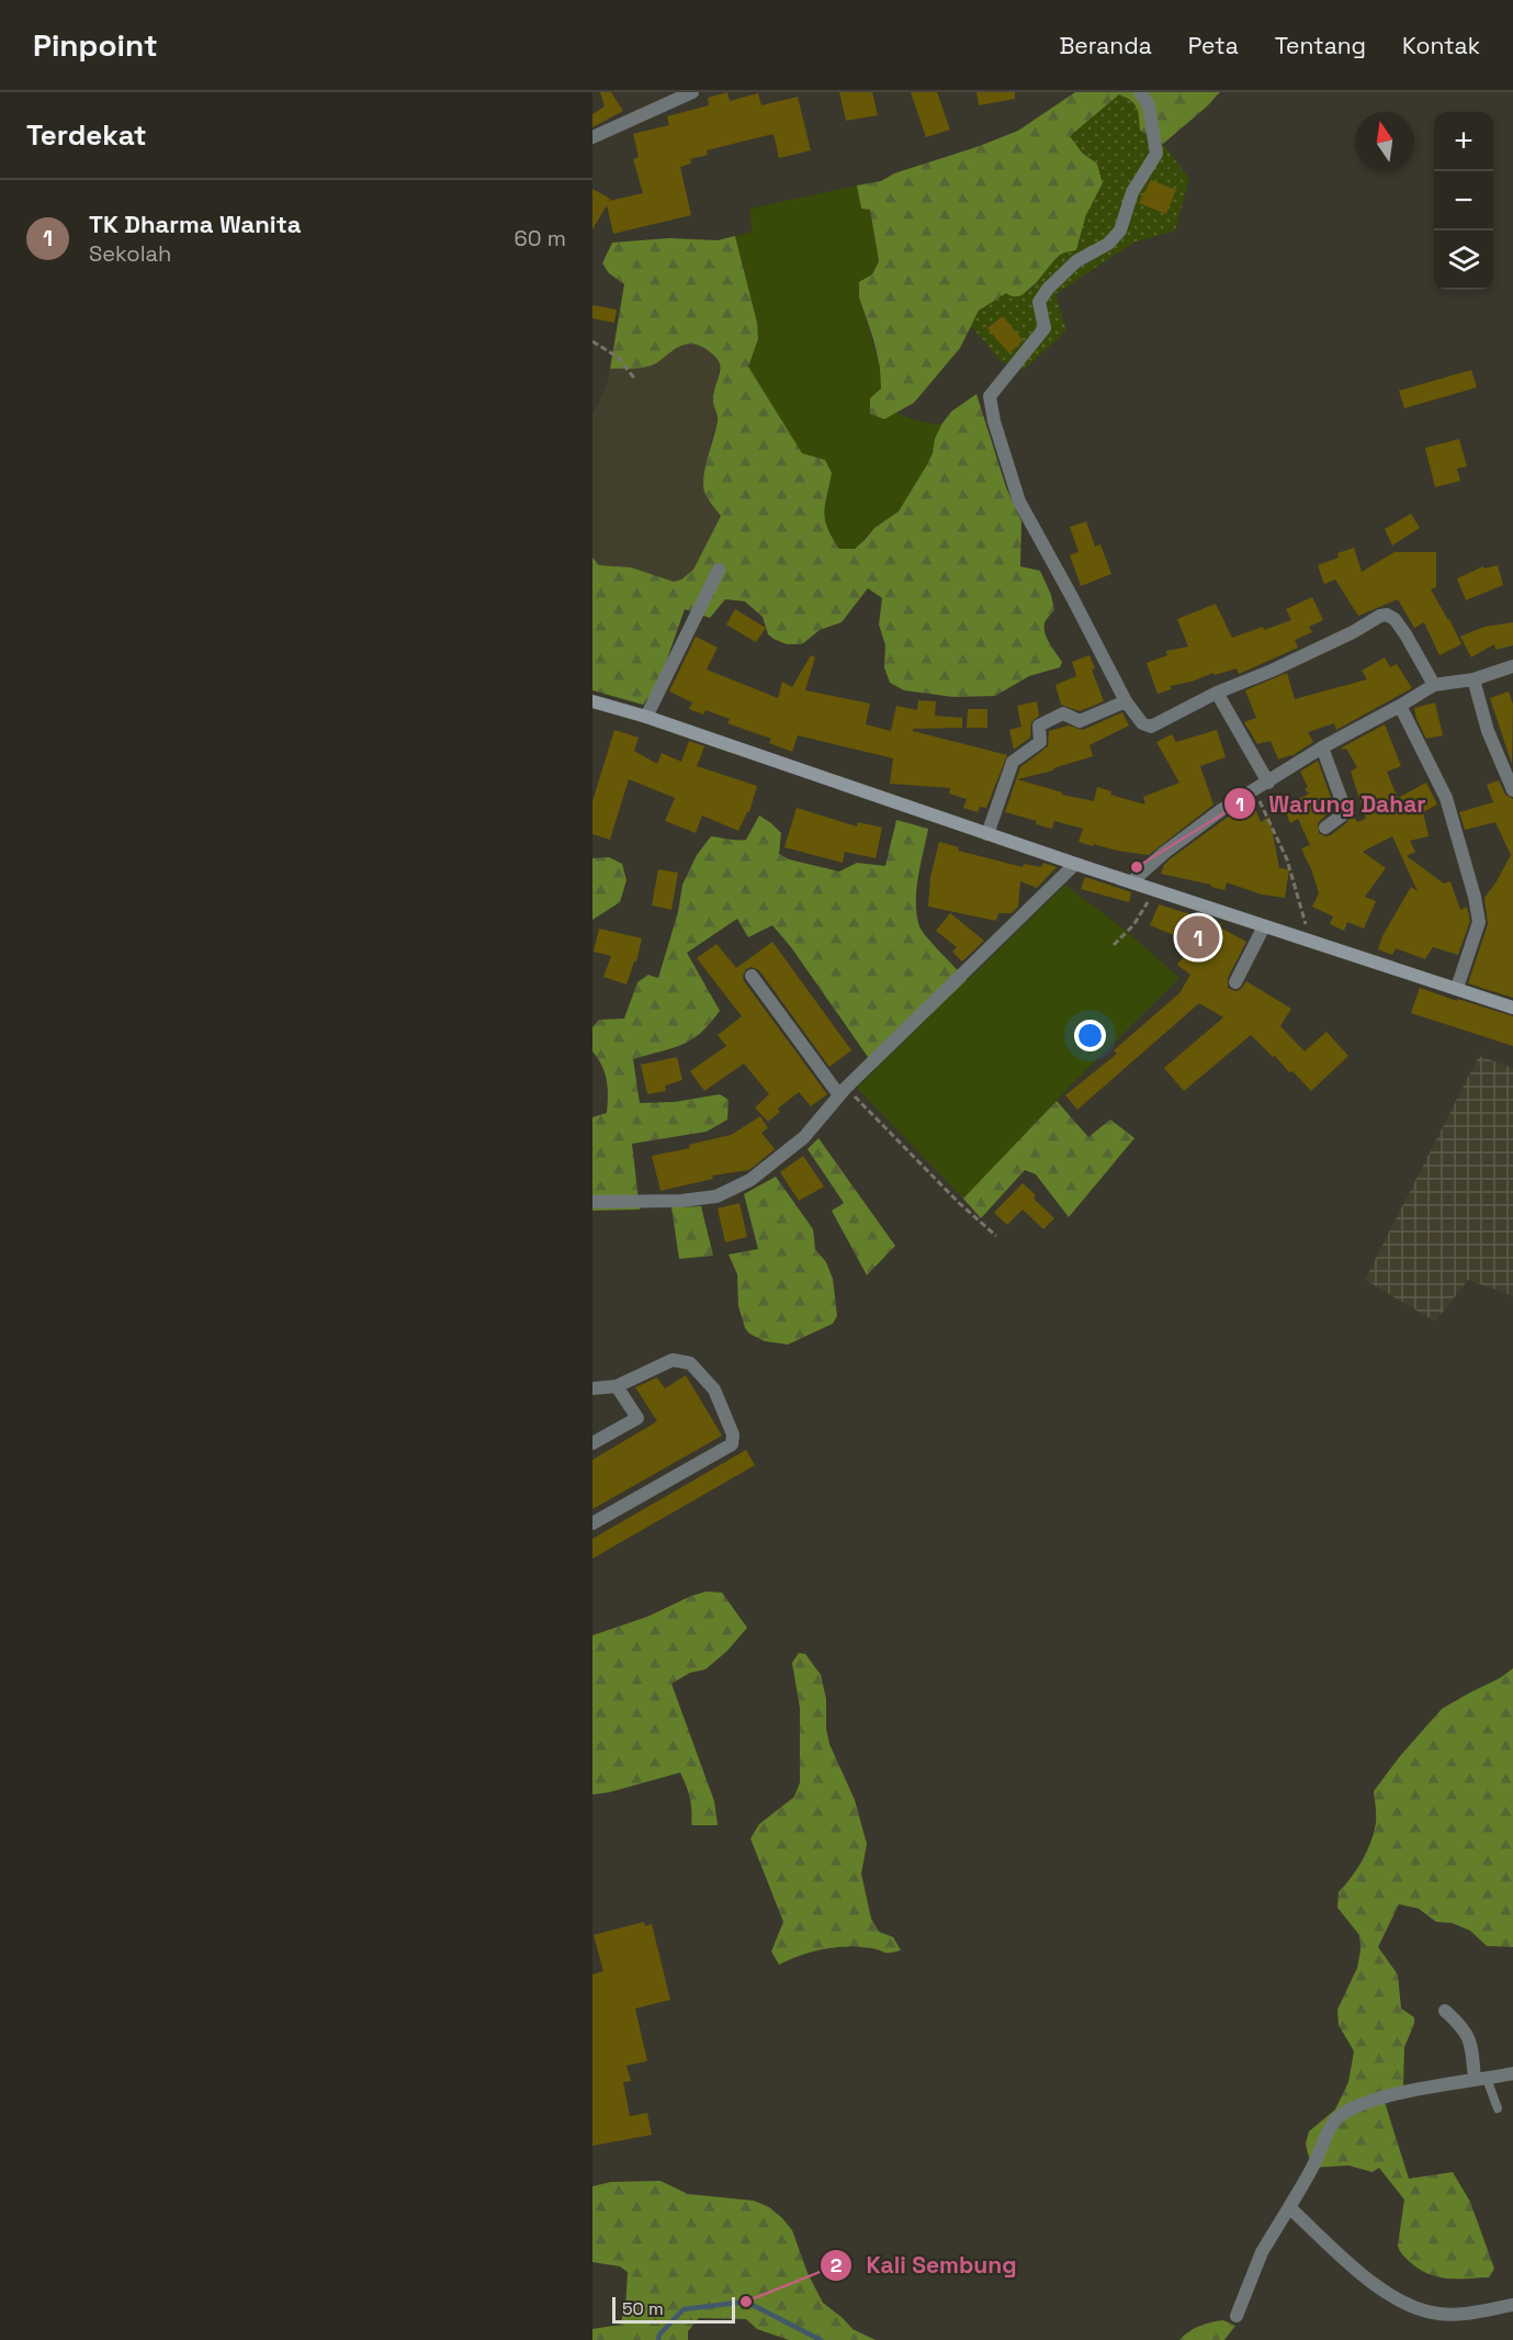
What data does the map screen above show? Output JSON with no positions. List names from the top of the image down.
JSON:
{
  "places": ["Warung Dahar", "Kali Sembung"],
  "scale_bar": "50 m",
  "north": "top",
  "page": {
    "header": "Pinpoint",
    "nav": [
      "Beranda",
      "Peta",
      "Tentang",
      "Kontak"
    ],
    "heading": "Terdekat",
    "map_buttons": ["+", "−"],
    "list": [
      {
        "mark": "1",
        "name": "TK Dharma Wanita",
        "note": "Sekolah",
        "value": "60 m"
      }
    ],
    "pins": "1",
    "scale": "50 m"
  }
}
